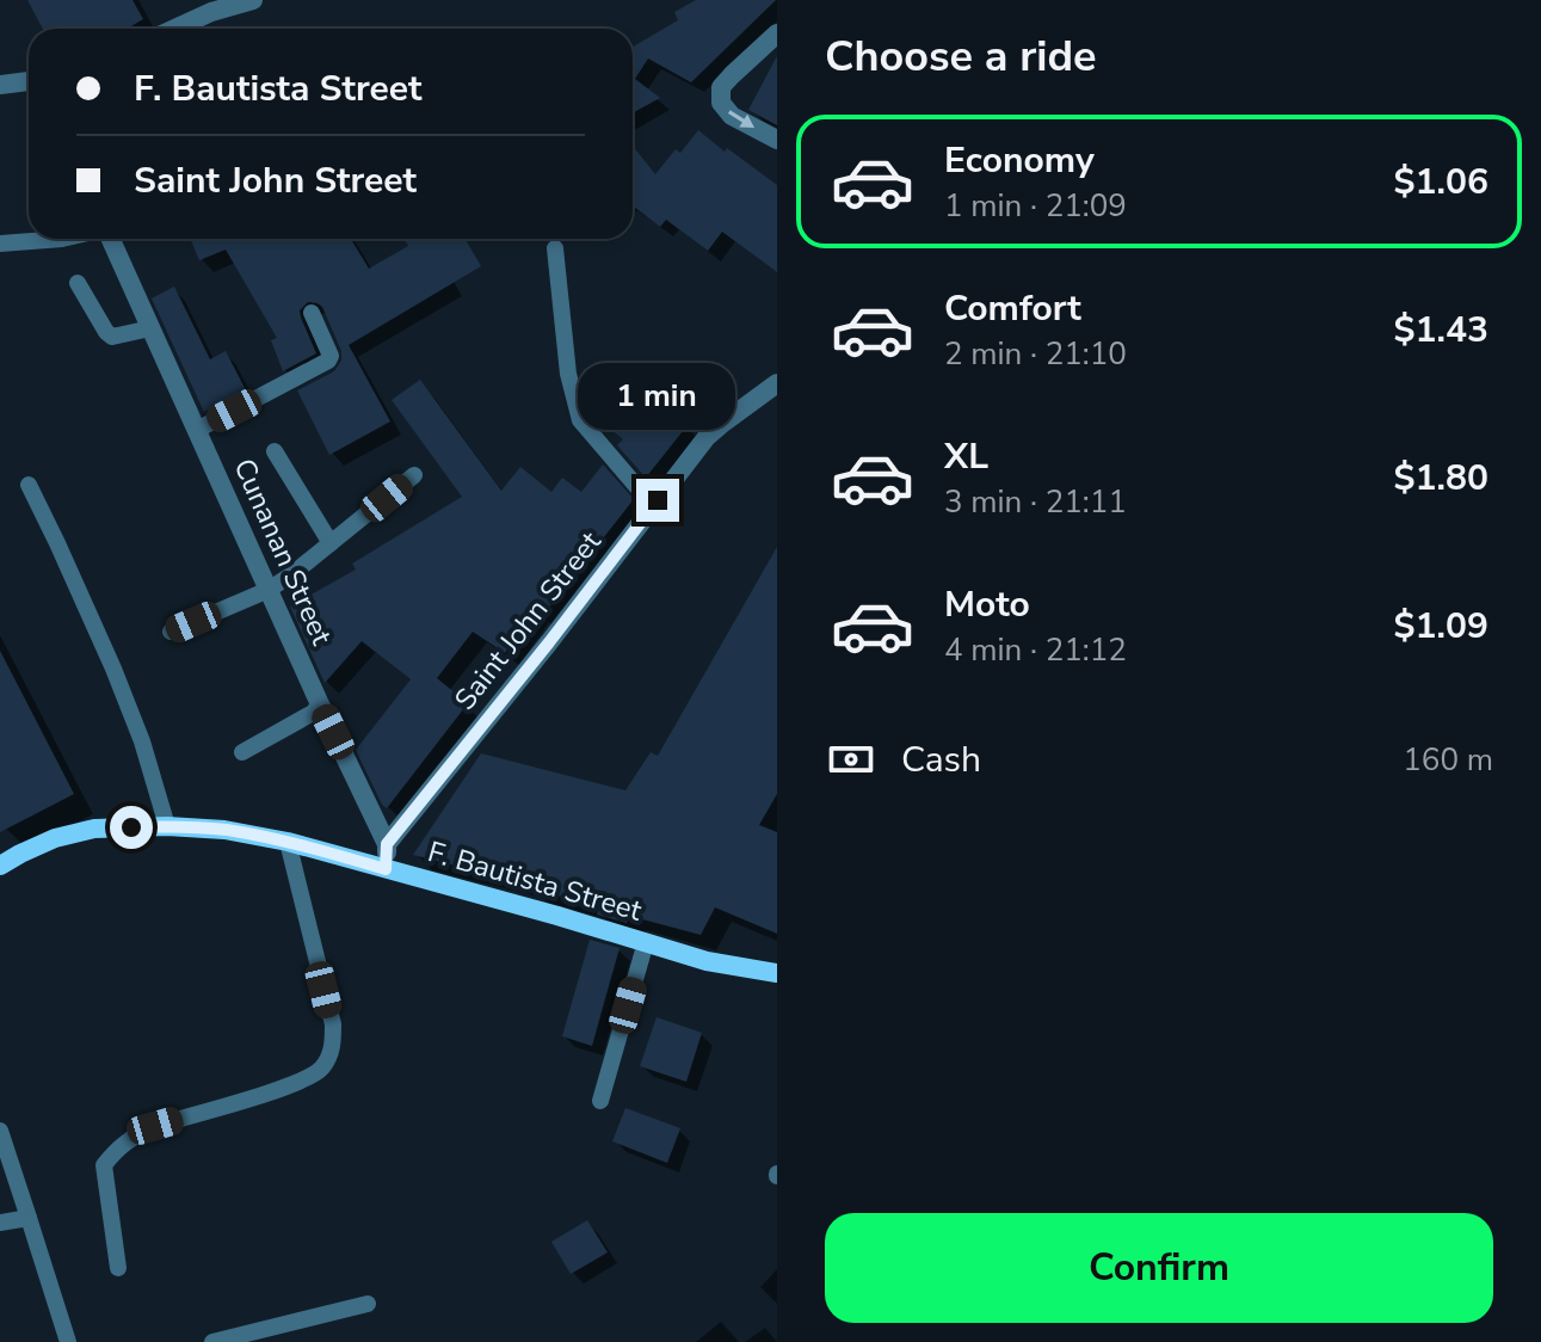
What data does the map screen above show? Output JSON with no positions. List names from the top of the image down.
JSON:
{
  "streets": {
    "main road": ["F. Bautista Street"],
    "street": ["Cunanan Street", "Saint John Street"]
  },
  "crossings": [
    ["Cunanan Street", "Saint John Street"]
  ],
  "page": {
    "heading": "Choose a ride",
    "banner": ["F. Bautista Street", "Saint John Street"],
    "list": [
      {
        "name": "Economy",
        "note": "1 min · 21:09",
        "value": "$1.06"
      },
      {
        "name": "Comfort",
        "note": "2 min · 21:10",
        "value": "$1.43"
      },
      {
        "name": "XL",
        "note": "3 min · 21:11",
        "value": "$1.80"
      },
      {
        "name": "Moto",
        "note": "4 min · 21:12",
        "value": "$1.09"
      }
    ],
    "bubble": "1 min",
    "pay": ["Cash", "160 m"],
    "buttons": "Confirm"
  }
}
